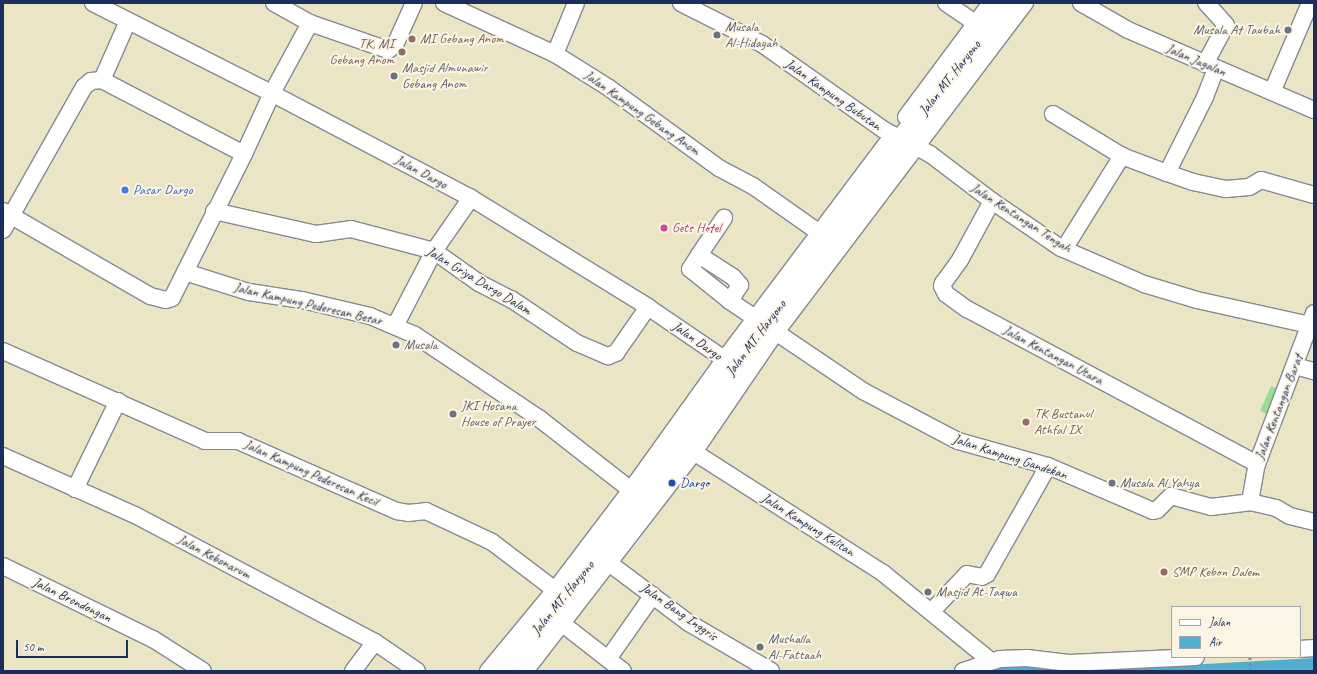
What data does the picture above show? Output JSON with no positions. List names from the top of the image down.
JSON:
{
  "streets": {
    "main road": ["Jalan MT. Haryono"],
    "street": [
      "Jalan Jagalan",
      "Jalan Kampung Bubutan",
      "Jalan Kampung Gebang Anom",
      "Jalan Dargo",
      "Jalan Kentangan Tengah",
      "Jalan Griya Dargo Dalam",
      "Jalan Kampung Pederesan Besar",
      "Jalan Kentangan Utara",
      "Jalan Kentangan Barat",
      "Jalan Kampung Gandekan",
      "Jalan Kampung Pederesan Kecil",
      "Jalan Kampung Kulitan",
      "Jalan Kebonarum",
      "Jalan Brondongan",
      "Jalan Bang Inggris"
    ]
  },
  "crossings": [
    ["Jalan MT. Haryono", "Jalan Kampung Bubutan"],
    ["Jalan MT. Haryono", "Jalan Kampung Gebang Anom"],
    ["Jalan MT. Haryono", "Jalan Dargo"],
    ["Jalan MT. Haryono", "Jalan Kentangan Tengah"],
    ["Jalan MT. Haryono", "Jalan Kampung Pederesan Besar"],
    ["Jalan MT. Haryono", "Jalan Kampung Gandekan"],
    ["Jalan MT. Haryono", "Jalan Kampung Pederesan Kecil"],
    ["Jalan MT. Haryono", "Jalan Kampung Kulitan"],
    ["Jalan MT. Haryono", "Jalan Bang Inggris"],
    ["Jalan Kampung Bubutan", "Jalan Kentangan Tengah"],
    ["Jalan Dargo", "Jalan Griya Dargo Dalam"],
    ["Jalan Kentangan Tengah", "Jalan Kentangan Utara"],
    ["Jalan Kentangan Tengah", "Jalan Kentangan Barat"],
    ["Jalan Kentangan Utara", "Jalan Kentangan Barat"],
    ["Jalan Kentangan Barat", "Jalan Kampung Gandekan"]
  ],
  "places": [
    "Musala At Taubah",
    "Musala Al-Hidayah",
    "MI Gebang Anom",
    "TK, MI Gebang Anom",
    "Masjid Almunawir Gebang Anom",
    "Pasar Dargo",
    "Gets Hotel",
    "Musala",
    "JKI Hosana House of Prayer",
    "TK Bustanul Athfal IX",
    "Dargo",
    "Musala Al Yahya",
    "SMP Kebon Dalem",
    "Masjid At-Taqwa",
    "Mushalla Al-Fattaah"
  ],
  "legend": ["Jalan", "Air"],
  "scale_bar": "50 m"
}
